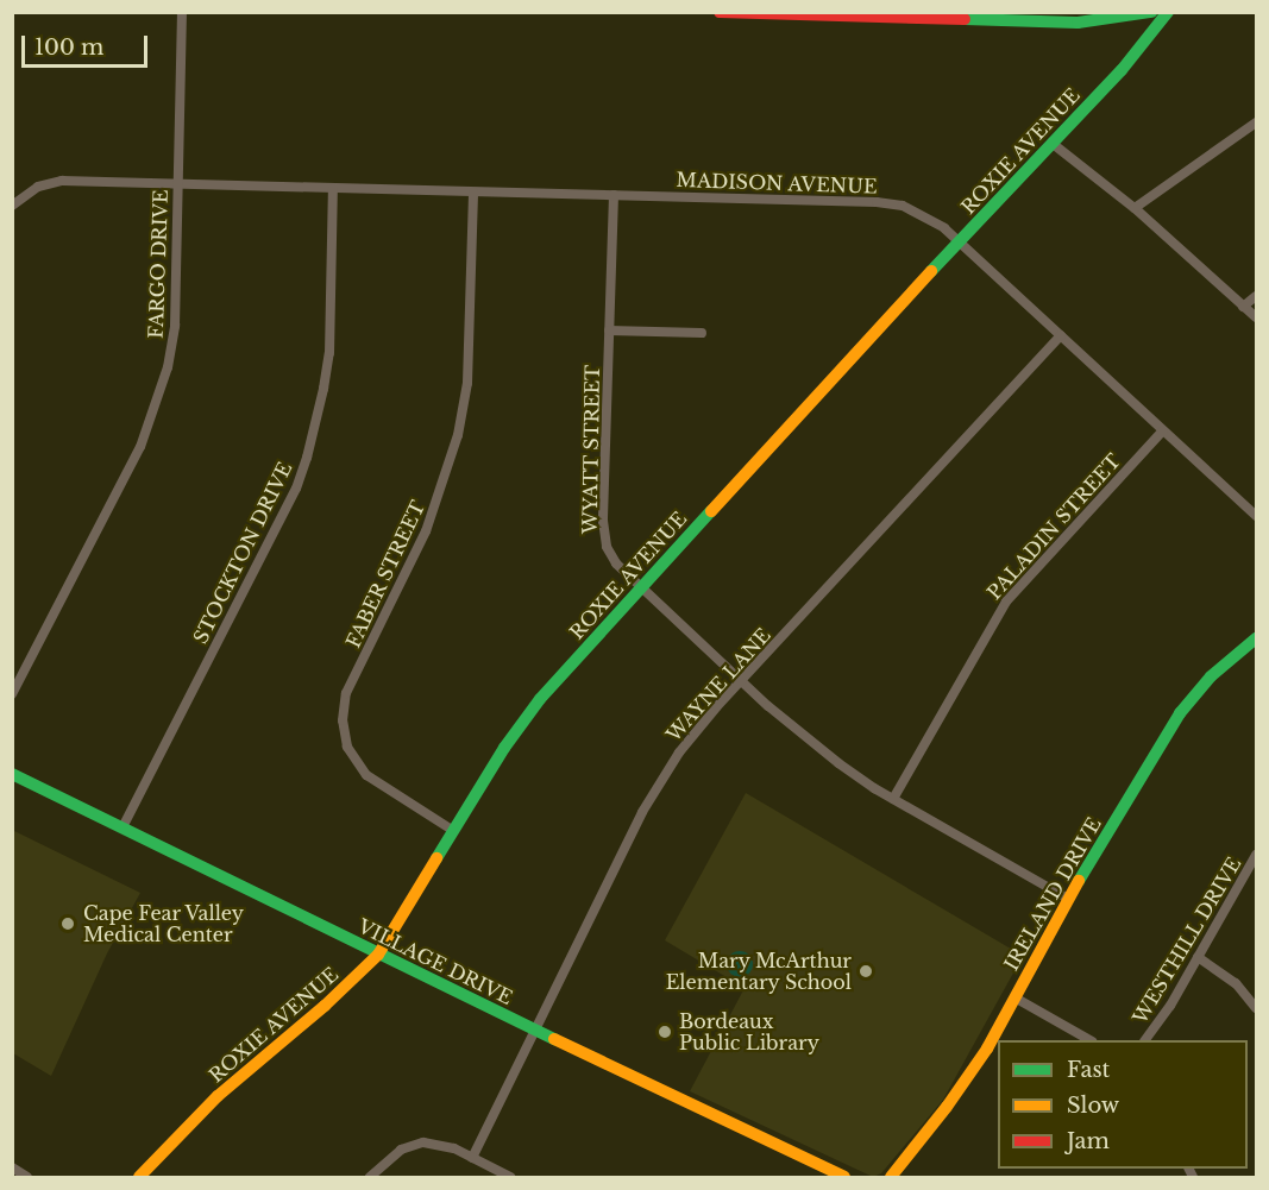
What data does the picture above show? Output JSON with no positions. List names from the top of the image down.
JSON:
{
  "streets": {
    "street": [
      "ROXIE AVENUE",
      "MADISON AVENUE",
      "FARGO DRIVE",
      "WYATT STREET",
      "PALADIN STREET",
      "STOCKTON DRIVE",
      "FABER STREET",
      "WAYNE LANE",
      "IRELAND DRIVE",
      "WESTHILL DRIVE",
      "VILLAGE DRIVE"
    ]
  },
  "crossings": [
    ["ROXIE AVENUE", "MADISON AVENUE"],
    ["ROXIE AVENUE", "WYATT STREET"],
    ["ROXIE AVENUE", "FABER STREET"],
    ["ROXIE AVENUE", "VILLAGE DRIVE"],
    ["MADISON AVENUE", "FARGO DRIVE"],
    ["MADISON AVENUE", "WYATT STREET"],
    ["MADISON AVENUE", "PALADIN STREET"],
    ["MADISON AVENUE", "STOCKTON DRIVE"],
    ["MADISON AVENUE", "FABER STREET"],
    ["MADISON AVENUE", "WAYNE LANE"],
    ["WYATT STREET", "PALADIN STREET"],
    ["WYATT STREET", "WAYNE LANE"],
    ["WYATT STREET", "IRELAND DRIVE"],
    ["STOCKTON DRIVE", "VILLAGE DRIVE"],
    ["WAYNE LANE", "VILLAGE DRIVE"]
  ],
  "places": ["Cape Fear Valley Medical Center", "Mary McArthur Elementary School", "Bordeaux Public Library"],
  "legend": ["Fast", "Slow", "Jam"],
  "scale_bar": "100 m"
}
